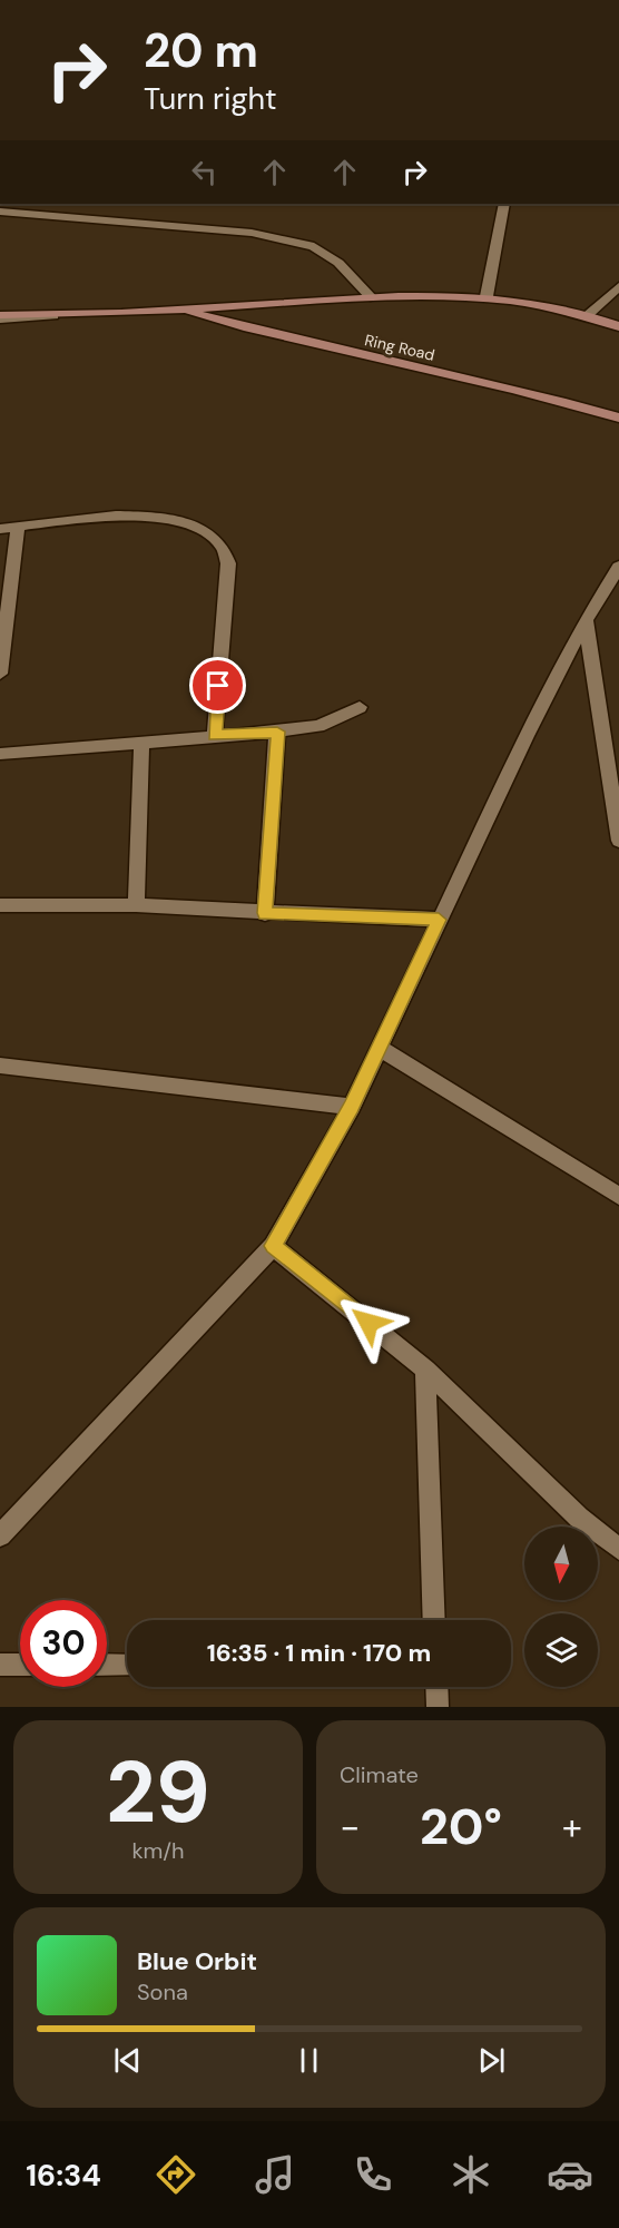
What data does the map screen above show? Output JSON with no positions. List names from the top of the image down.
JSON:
{
  "streets": {
    "main road": ["Ring Road"]
  },
  "north": "bottom",
  "page": {
    "turn": ["20 m", "Turn right"],
    "limit": "30",
    "trip": "16:35 · 1 min · 170 m",
    "tile": [
      ["29", "km/h"],
      "Climate"
    ],
    "heat": ["−", "20°", "+"],
    "song": ["Blue Orbit", "Sona"],
    "tabs": "16:34"
  }
}
